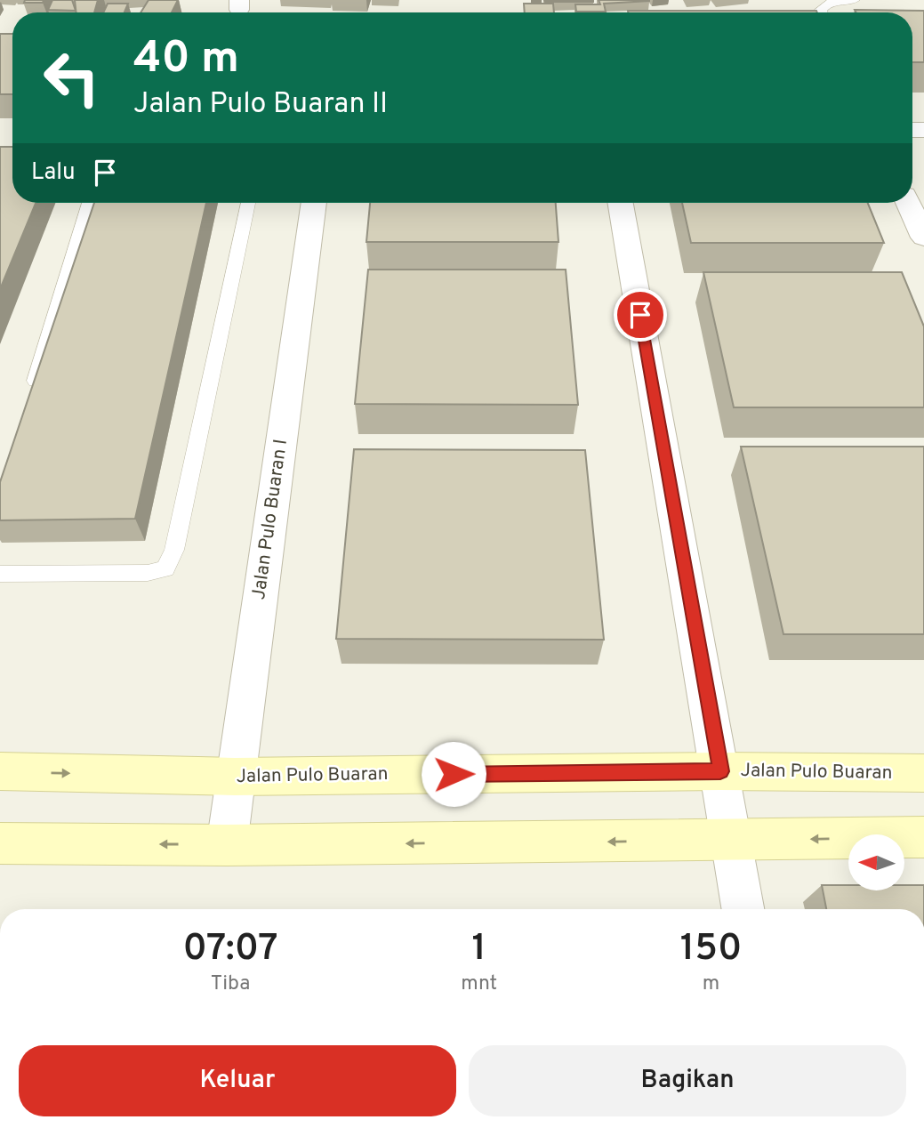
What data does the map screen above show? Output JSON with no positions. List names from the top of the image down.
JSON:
{
  "streets": {
    "street": ["Jalan Pulo Buaran I", "Jalan Pulo Buaran"]
  },
  "crossings": [
    ["Jalan Pulo Buaran I", "Jalan Pulo Buaran"]
  ],
  "north": "left",
  "page": {
    "turn": ["40 m", "Jalan Pulo Buaran II"],
    "then": "Lalu",
    "eta": [
      "07:07",
      "Tiba",
      "1",
      "mnt",
      "150",
      "m"
    ],
    "buttons": ["Keluar", "Bagikan"]
  }
}
